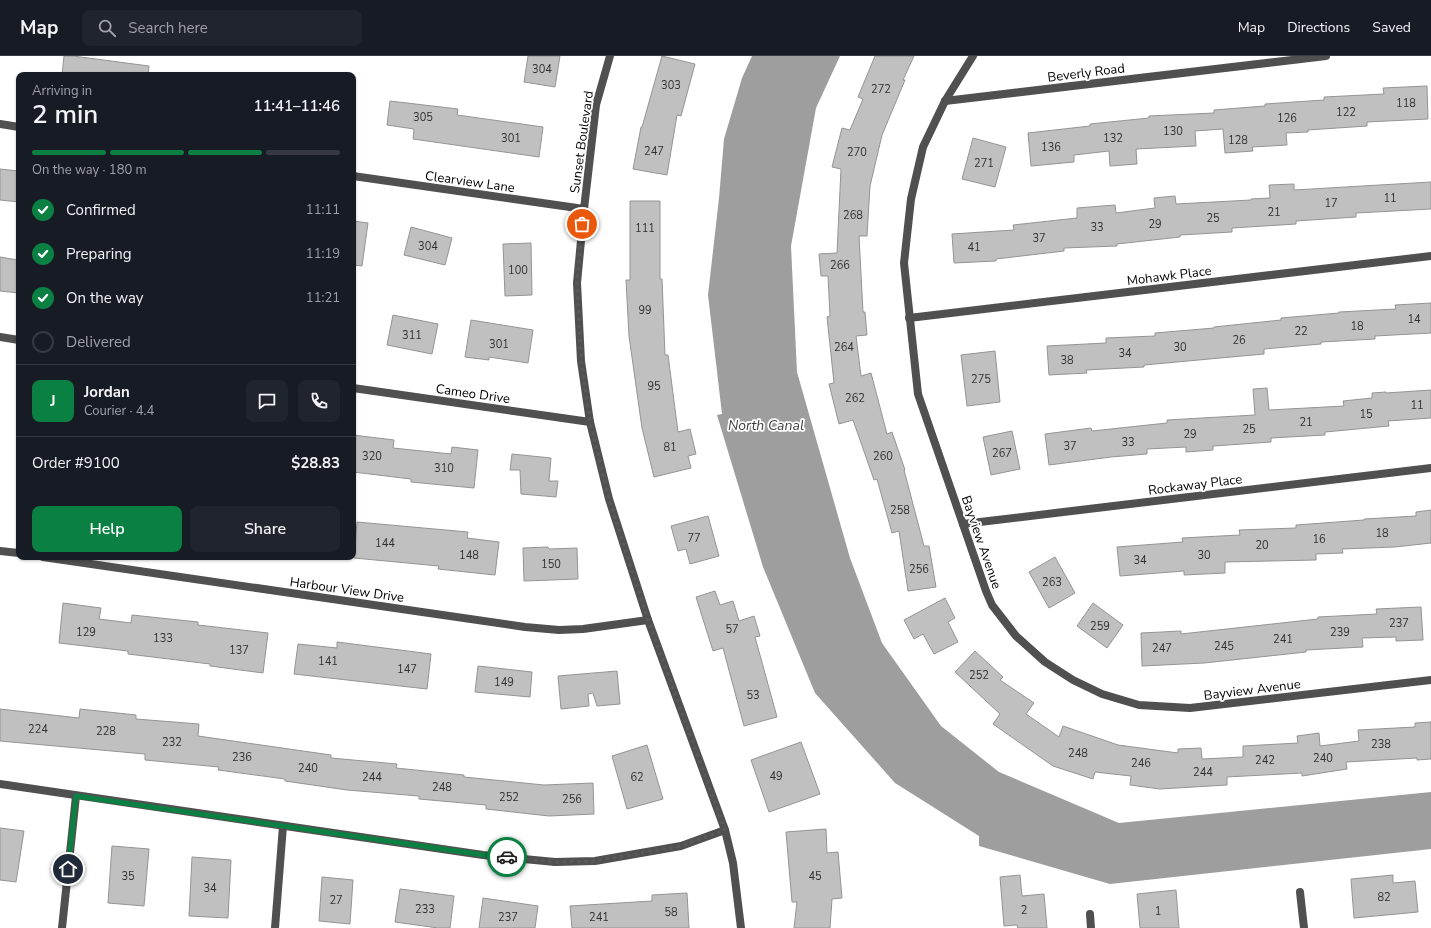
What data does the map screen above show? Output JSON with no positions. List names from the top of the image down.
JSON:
{
  "streets": {
    "street": [
      "Beverly Road",
      "Sunset Boulevard",
      "Clearview Lane",
      "Mohawk Place",
      "Cameo Drive",
      "Rockaway Place",
      "Bayview Avenue",
      "Harbour View Drive"
    ]
  },
  "crossings": [
    ["Beverly Road", "Bayview Avenue"],
    ["Sunset Boulevard", "Clearview Lane"],
    ["Sunset Boulevard", "Cameo Drive"],
    ["Sunset Boulevard", "Harbour View Drive"],
    ["Mohawk Place", "Bayview Avenue"],
    ["Rockaway Place", "Bayview Avenue"]
  ],
  "water": ["North Canal"],
  "house_numbers": [
    "304",
    "303",
    "272",
    "118",
    "122",
    "305",
    "126",
    "130",
    "301",
    "132",
    "128",
    "136",
    "247",
    "270",
    "271",
    "11",
    "17",
    "21",
    "268",
    "25",
    "29",
    "33",
    "111",
    "37",
    "304",
    "41",
    "266",
    "100",
    "99",
    "14",
    "18",
    "22",
    "311",
    "26",
    "301",
    "264",
    "30",
    "34",
    "38",
    "275",
    "95",
    "262",
    "11",
    "15",
    "21",
    "25",
    "29",
    "33",
    "37",
    "81",
    "267",
    "320",
    "260",
    "310",
    "258",
    "18",
    "77",
    "16",
    "144",
    "20",
    "148",
    "30",
    "34",
    "150",
    "256",
    "263",
    "237",
    "259",
    "57",
    "129",
    "239",
    "133",
    "241",
    "245",
    "247",
    "137",
    "141",
    "147",
    "252",
    "149",
    "53",
    "224",
    "228",
    "232",
    "238",
    "248",
    "236",
    "240",
    "242",
    "246",
    "240",
    "244",
    "49",
    "244",
    "62",
    "248",
    "252",
    "256",
    "35",
    "45",
    "34",
    "82",
    "27",
    "233",
    "2",
    "1",
    "58",
    "237",
    "241"
  ],
  "page": {
    "header": "Map",
    "search": "Search here",
    "nav": ["Map", "Directions", "Saved"],
    "heading": ["2 min", "Arriving in", "11:41–11:46"],
    "panel": [
      "Jordan",
      "Courier · 4.4",
      "Order #9100",
      "$28.83"
    ],
    "bar": "On the way · 180 m",
    "list": [
      ["Confirmed", "11:11"],
      ["Preparing", "11:19"],
      ["On the way", "11:21"],
      "Delivered"
    ],
    "round": "J",
    "buttons": ["Help", "Share"]
  }
}
